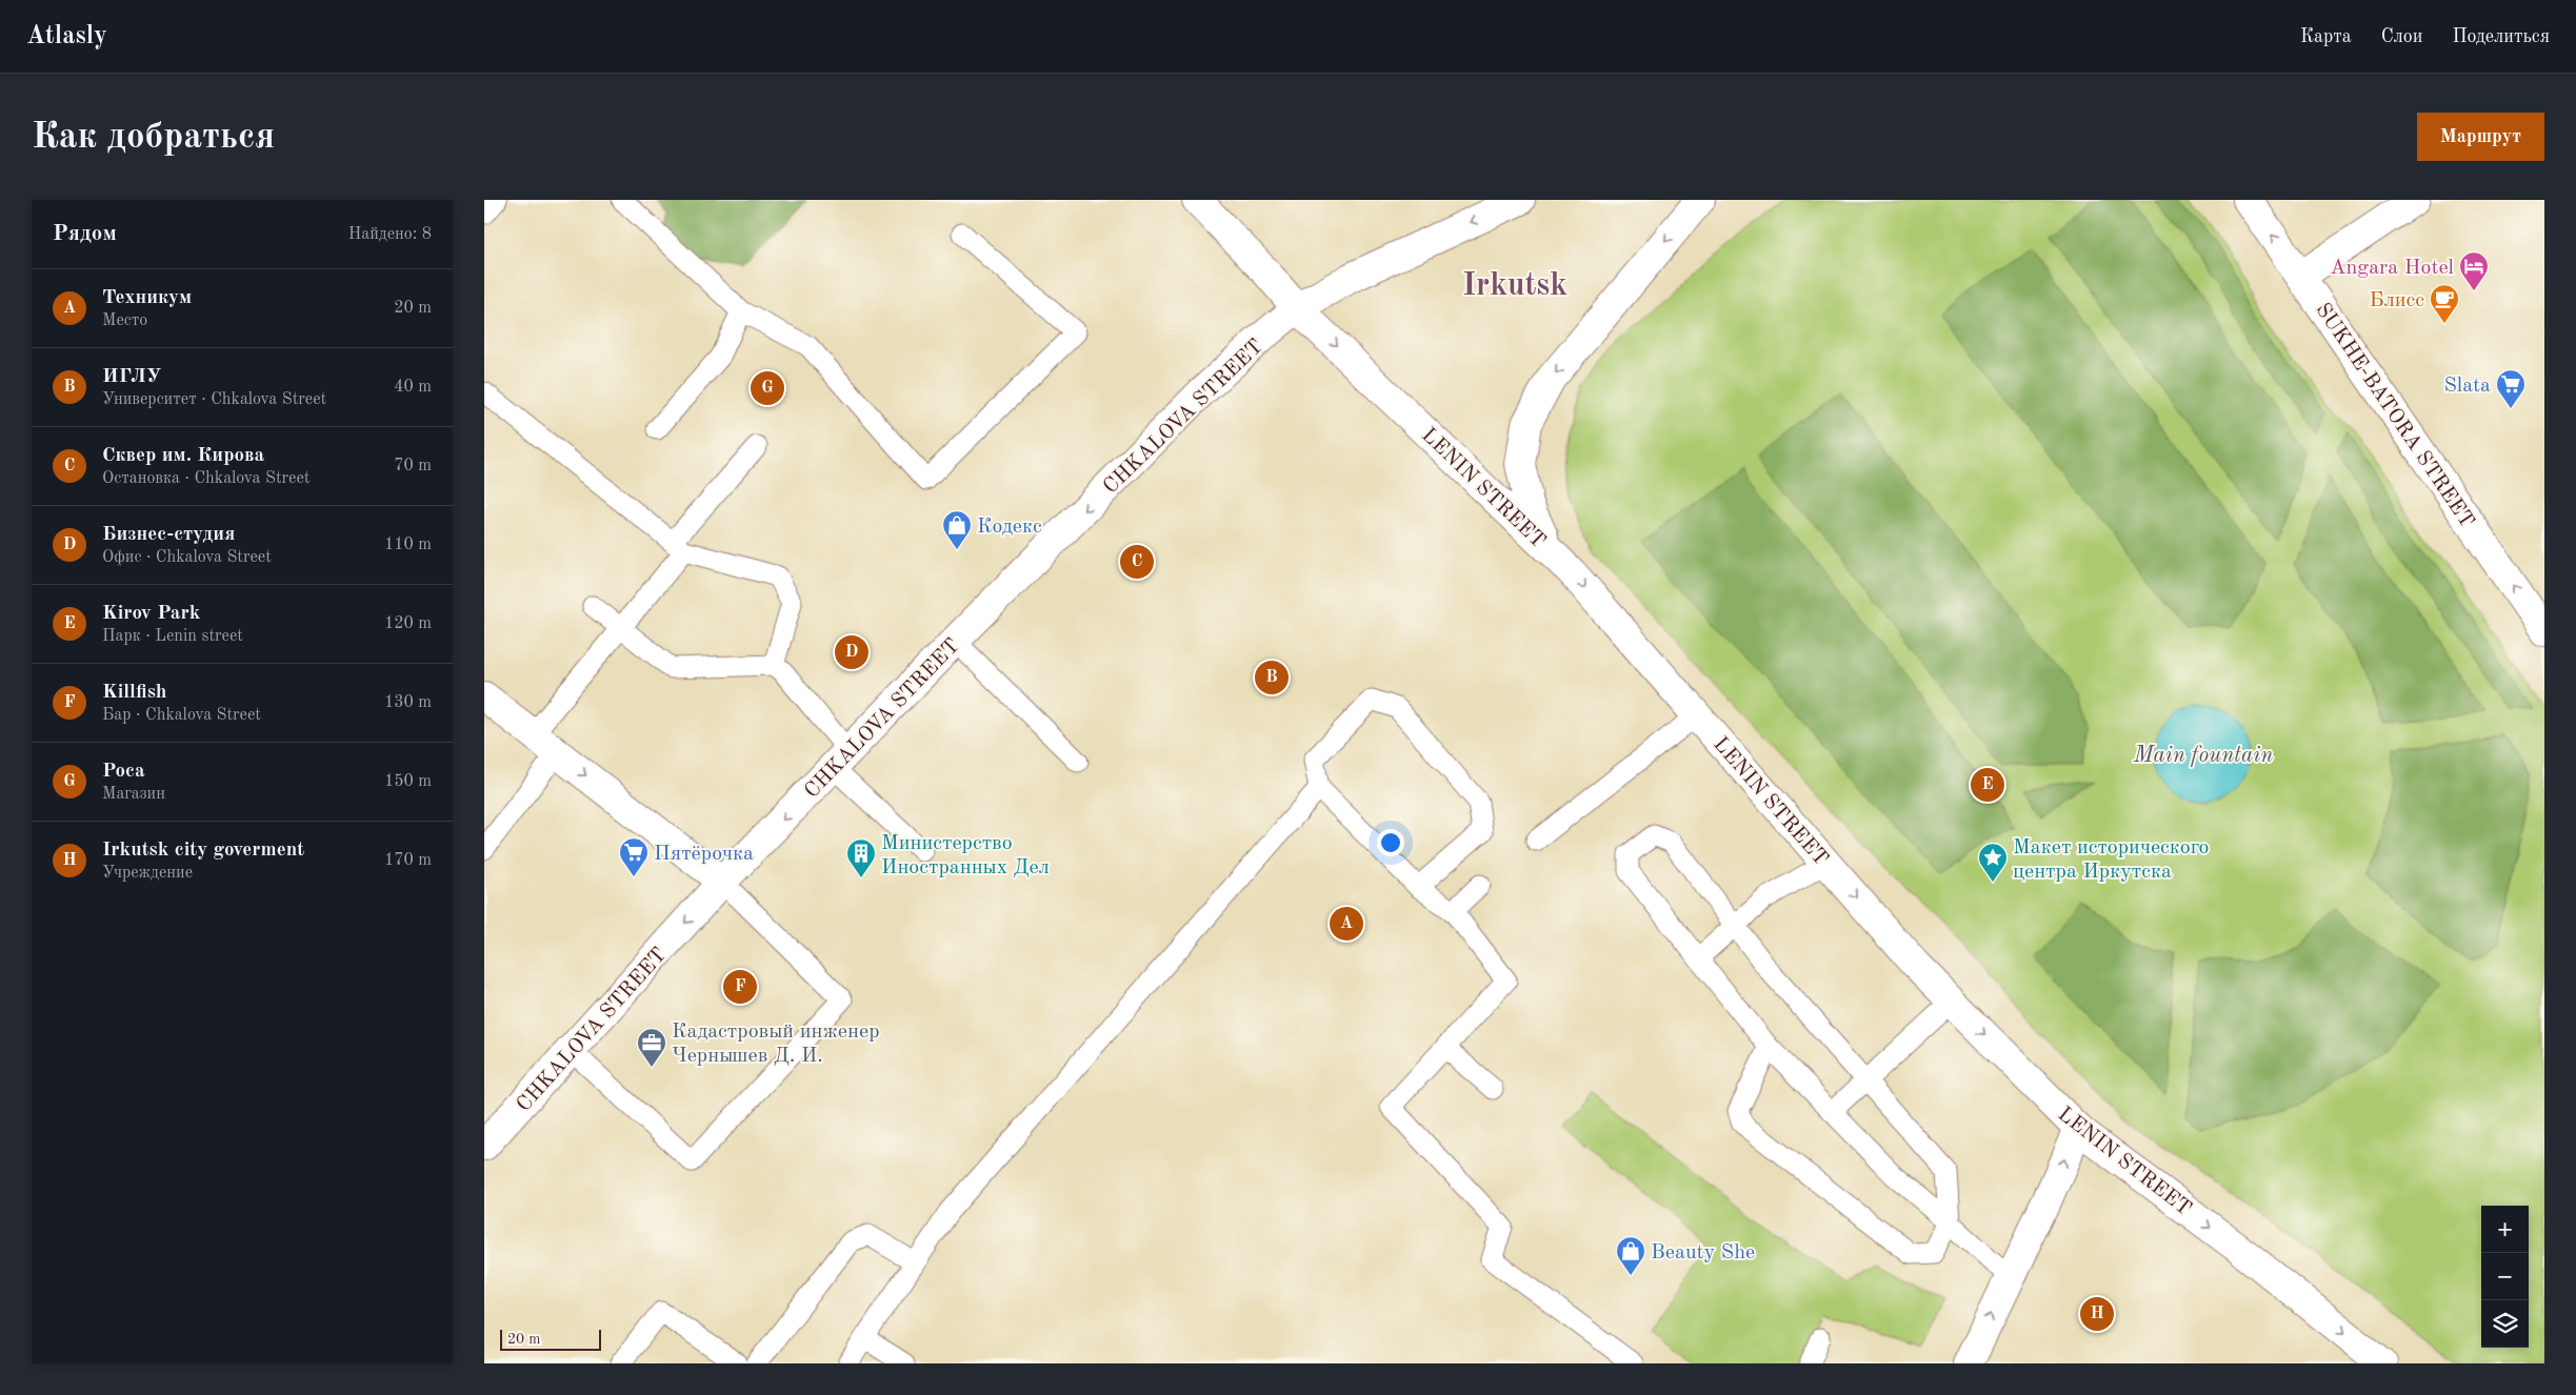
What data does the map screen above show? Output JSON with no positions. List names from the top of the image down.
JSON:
{
  "streets": {
    "main road": ["SUKHE-BATORA STREET", "CHKALOVA STREET", "LENIN STREET"]
  },
  "crossings": [
    ["CHKALOVA STREET", "LENIN STREET"]
  ],
  "one_way": ["SUKHE-BATORA STREET", "CHKALOVA STREET", "LENIN STREET"],
  "districts": ["Irkutsk"],
  "water": ["Main fountain"],
  "places": {
    "hotel": ["Angara Hotel"],
    "cafe": ["Блисс"],
    "supermarket": ["Slata", "Пятёрочка"],
    "shop": ["Кодекс", "Beauty She"],
    "building": ["Министерство Иностранных Дел"],
    "place": ["Макет исторического центра Иркутска"],
    "office": ["Кадастровый инженер Чернышев Д. И."]
  },
  "scale_bar": "20 m",
  "page": {
    "header": "Atlasly",
    "nav": ["Карта", "Слои", "Поделиться"],
    "buttons": "Маршрут",
    "title": "Как добраться",
    "heading": ["Рядом", "Найдено: 8"],
    "list": [
      {
        "mark": "A",
        "name": "Техникум",
        "note": "Место",
        "value": "20 m"
      },
      {
        "mark": "B",
        "name": "ИГЛУ",
        "note": "Университет · Chkalova Street",
        "value": "40 m"
      },
      {
        "mark": "C",
        "name": "Сквер им. Кирова",
        "note": "Остановка · Chkalova Street",
        "value": "70 m"
      },
      {
        "mark": "D",
        "name": "Бизнес-студия",
        "note": "Офис · Chkalova Street",
        "value": "110 m"
      },
      {
        "mark": "E",
        "name": "Kirov Park",
        "note": "Парк · Lenin street",
        "value": "120 m"
      },
      {
        "mark": "F",
        "name": "Killfish",
        "note": "Бар · Chkalova Street",
        "value": "130 m"
      },
      {
        "mark": "G",
        "name": "Роса",
        "note": "Магазин",
        "value": "150 m"
      },
      {
        "mark": "H",
        "name": "Irkutsk city goverment",
        "note": "Учреждение",
        "value": "170 m"
      }
    ],
    "pins": [
      "G",
      "C",
      "D",
      "B",
      "E",
      "A",
      "F",
      "H"
    ],
    "map_buttons": ["+", "−"],
    "scale": "20 m"
  }
}
